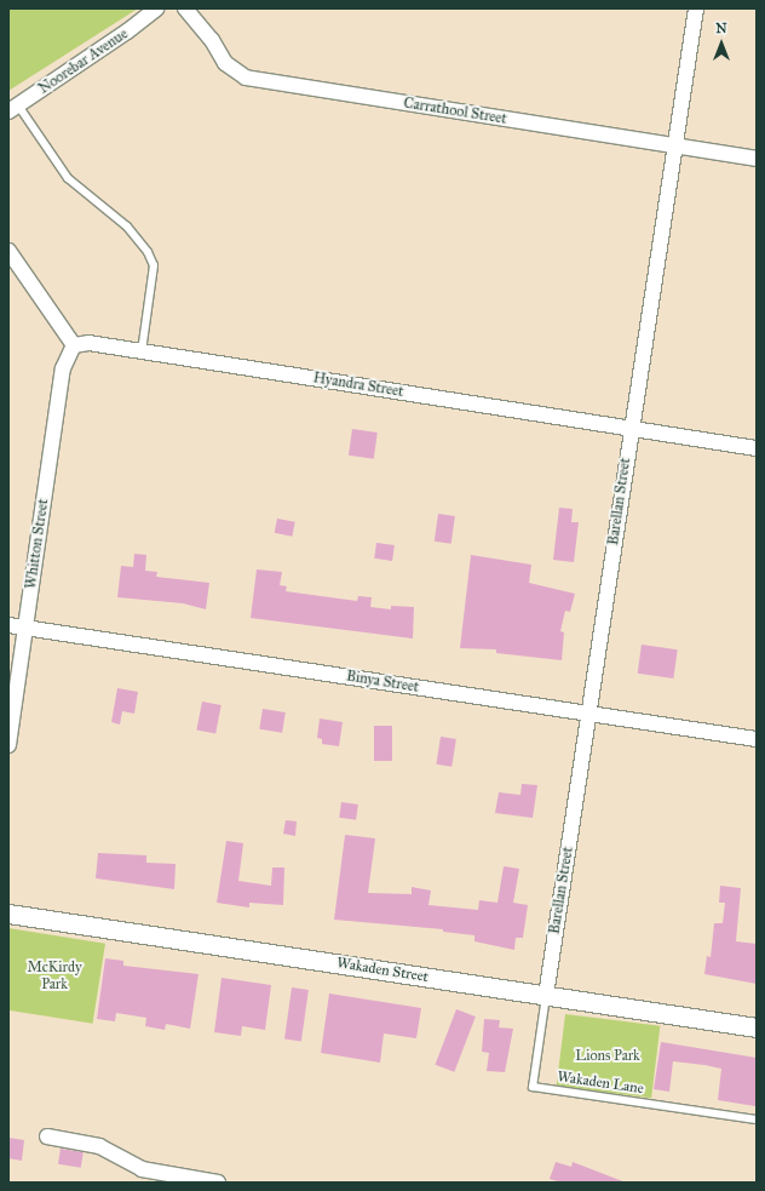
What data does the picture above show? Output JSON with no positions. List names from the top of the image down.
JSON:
{
  "streets": {
    "street": [
      "Noorebar Avenue",
      "Carrathool Street",
      "Hyandra Street",
      "Barellan Street",
      "Whitton Street",
      "Binya Street",
      "Wakaden Street"
    ],
    "lane": ["Wakaden Lane"]
  },
  "crossings": [
    ["Carrathool Street", "Barellan Street"],
    ["Hyandra Street", "Barellan Street"],
    ["Hyandra Street", "Whitton Street"],
    ["Barellan Street", "Binya Street"],
    ["Barellan Street", "Wakaden Street"],
    ["Barellan Street", "Wakaden Lane"],
    ["Whitton Street", "Binya Street"],
    ["Wakaden Street", "Wakaden Lane"]
  ],
  "parks": ["McKirdy Park", "Lions Park"],
  "north": "top"
}
